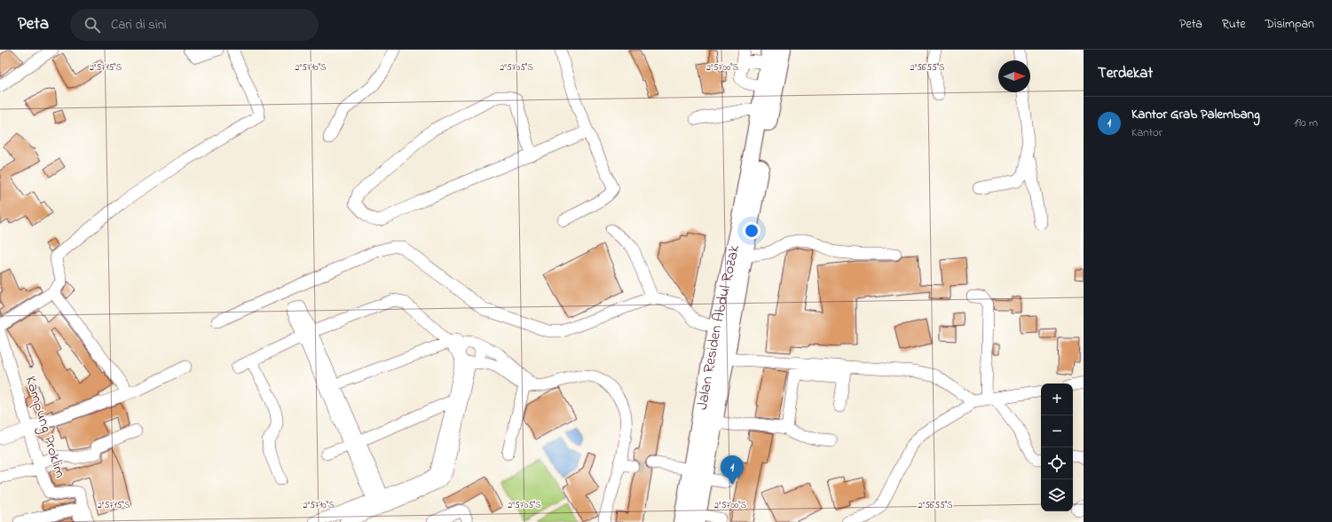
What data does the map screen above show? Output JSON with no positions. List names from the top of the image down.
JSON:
{
  "streets": {
    "highway": ["Jalan Residen Abdul Rozak"],
    "street": ["Kampung Proklim"]
  },
  "north": "right",
  "page": {
    "header": "Peta",
    "search": "Cari di sini",
    "nav": ["Peta", "Rute", "Disimpan"],
    "heading": "Terdekat",
    "list": [
      {
        "mark": "1",
        "name": "Kantor Grab Palembang",
        "note": "Kantor",
        "value": "190 m"
      }
    ],
    "map_buttons": ["+", "−"],
    "pins": "1"
  },
  "coordinates": [
    "2°57'15\"S",
    "2°57'10\"S",
    "2°57'05\"S",
    "2°57'00\"S",
    "2°56'55\"S"
  ]
}
